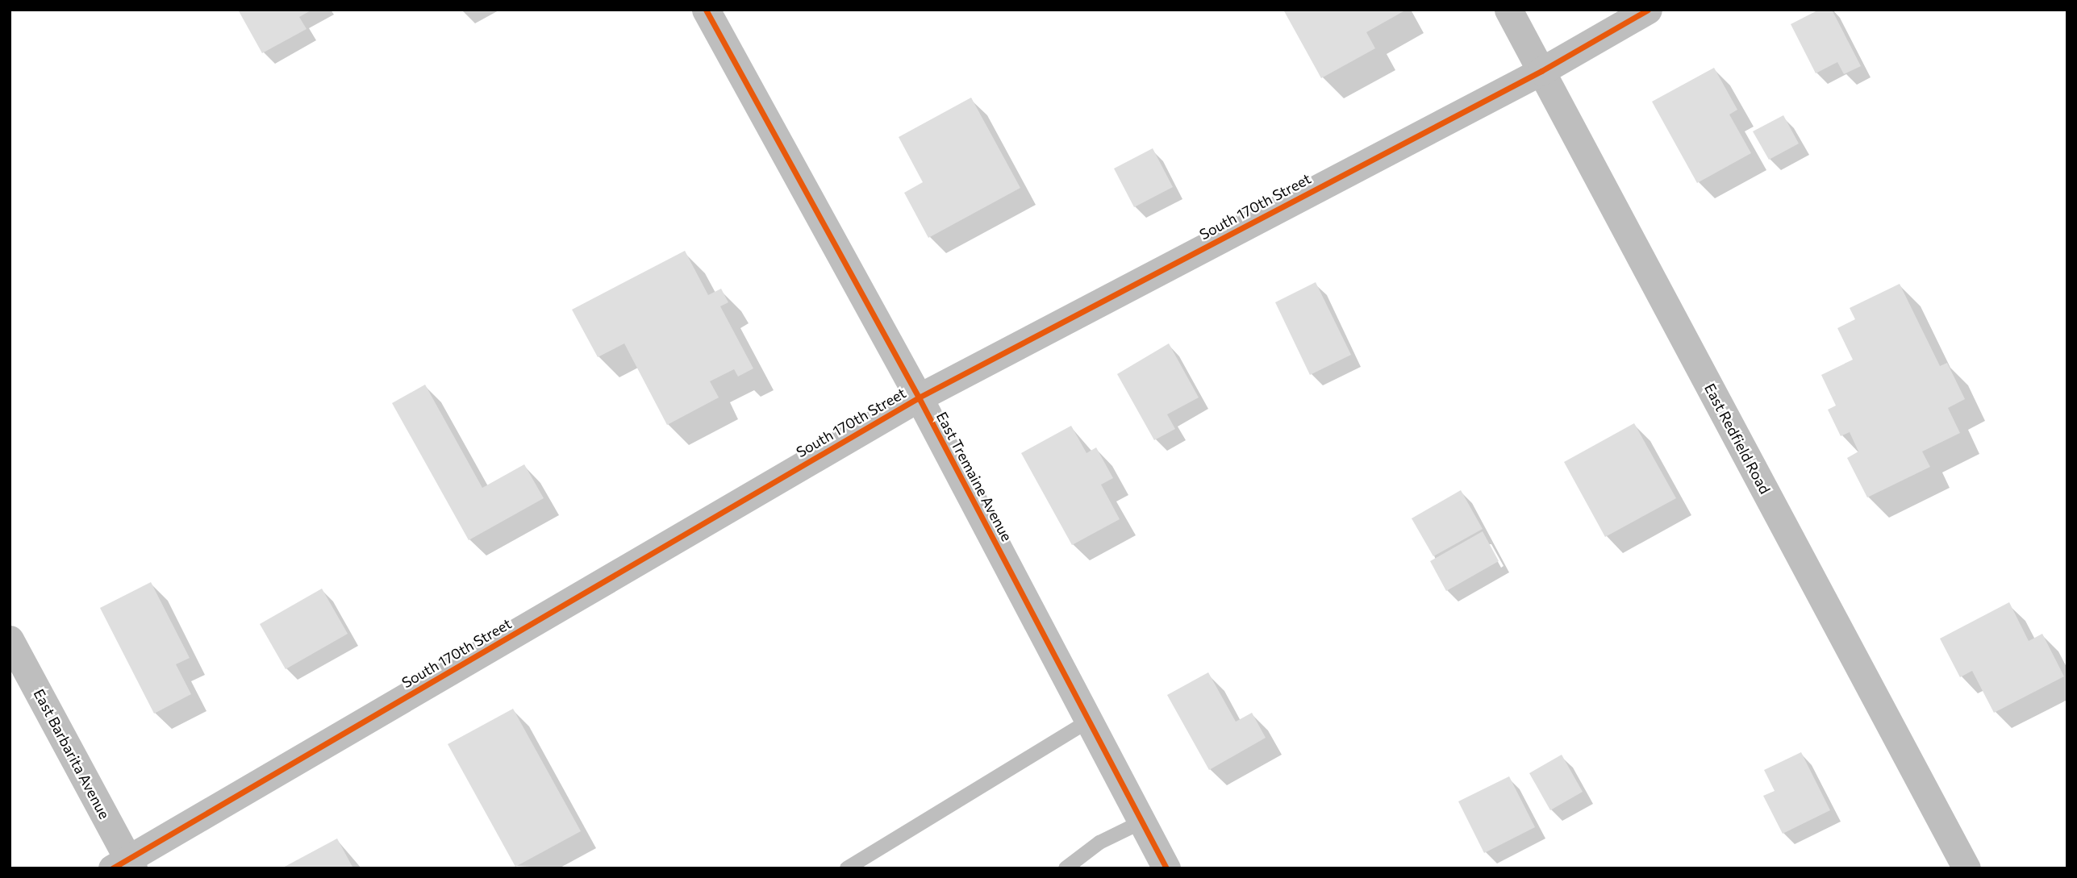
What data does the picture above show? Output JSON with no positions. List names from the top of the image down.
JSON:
{
  "streets": {
    "street": [
      "South 170th Street",
      "East Redfield Road",
      "East Tremaine Avenue",
      "East Barbarita Avenue"
    ]
  },
  "crossings": [
    ["South 170th Street", "East Redfield Road"],
    ["South 170th Street", "East Tremaine Avenue"],
    ["South 170th Street", "East Barbarita Avenue"]
  ]
}
